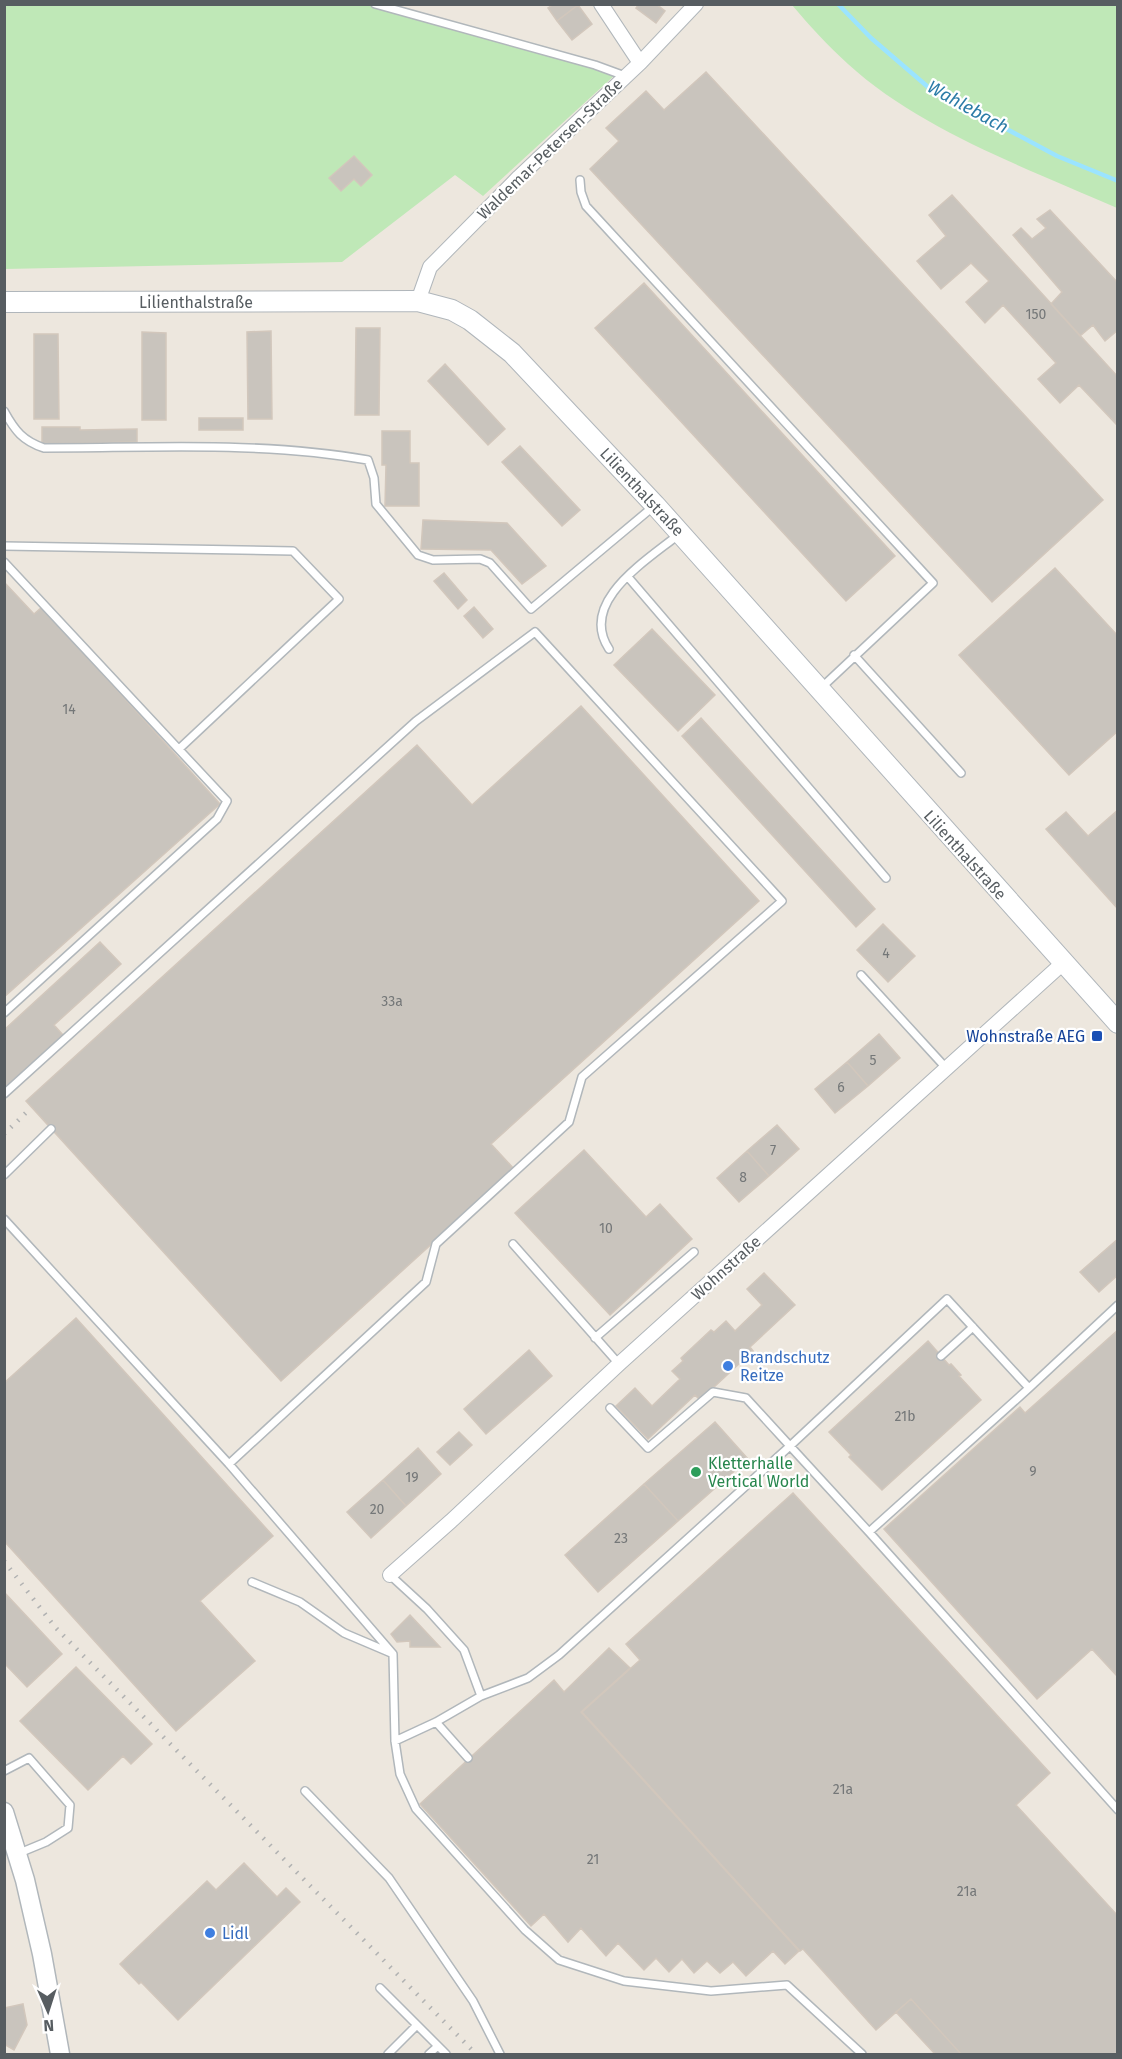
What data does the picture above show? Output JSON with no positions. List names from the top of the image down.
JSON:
{
  "streets": {
    "main road": ["Lilienthalstraße"],
    "street": ["Waldemar-Petersen-Straße", "Wohnstraße"]
  },
  "crossings": [
    ["Waldemar-Petersen-Straße", "Lilienthalstraße"],
    ["Lilienthalstraße", "Wohnstraße"]
  ],
  "water": ["Wahlebach"],
  "places": {
    "transit": ["Wohnstraße AEG"],
    "other": ["Brandschutz Reitze", "Kletterhalle Vertical World", "Lidl"]
  },
  "house_numbers": [
    "150",
    "14",
    "4",
    "33a",
    "5",
    "6",
    "7",
    "8",
    "10",
    "21b",
    "9",
    "19",
    "20",
    "23",
    "21a",
    "21",
    "21a"
  ],
  "north": "bottom"
}
